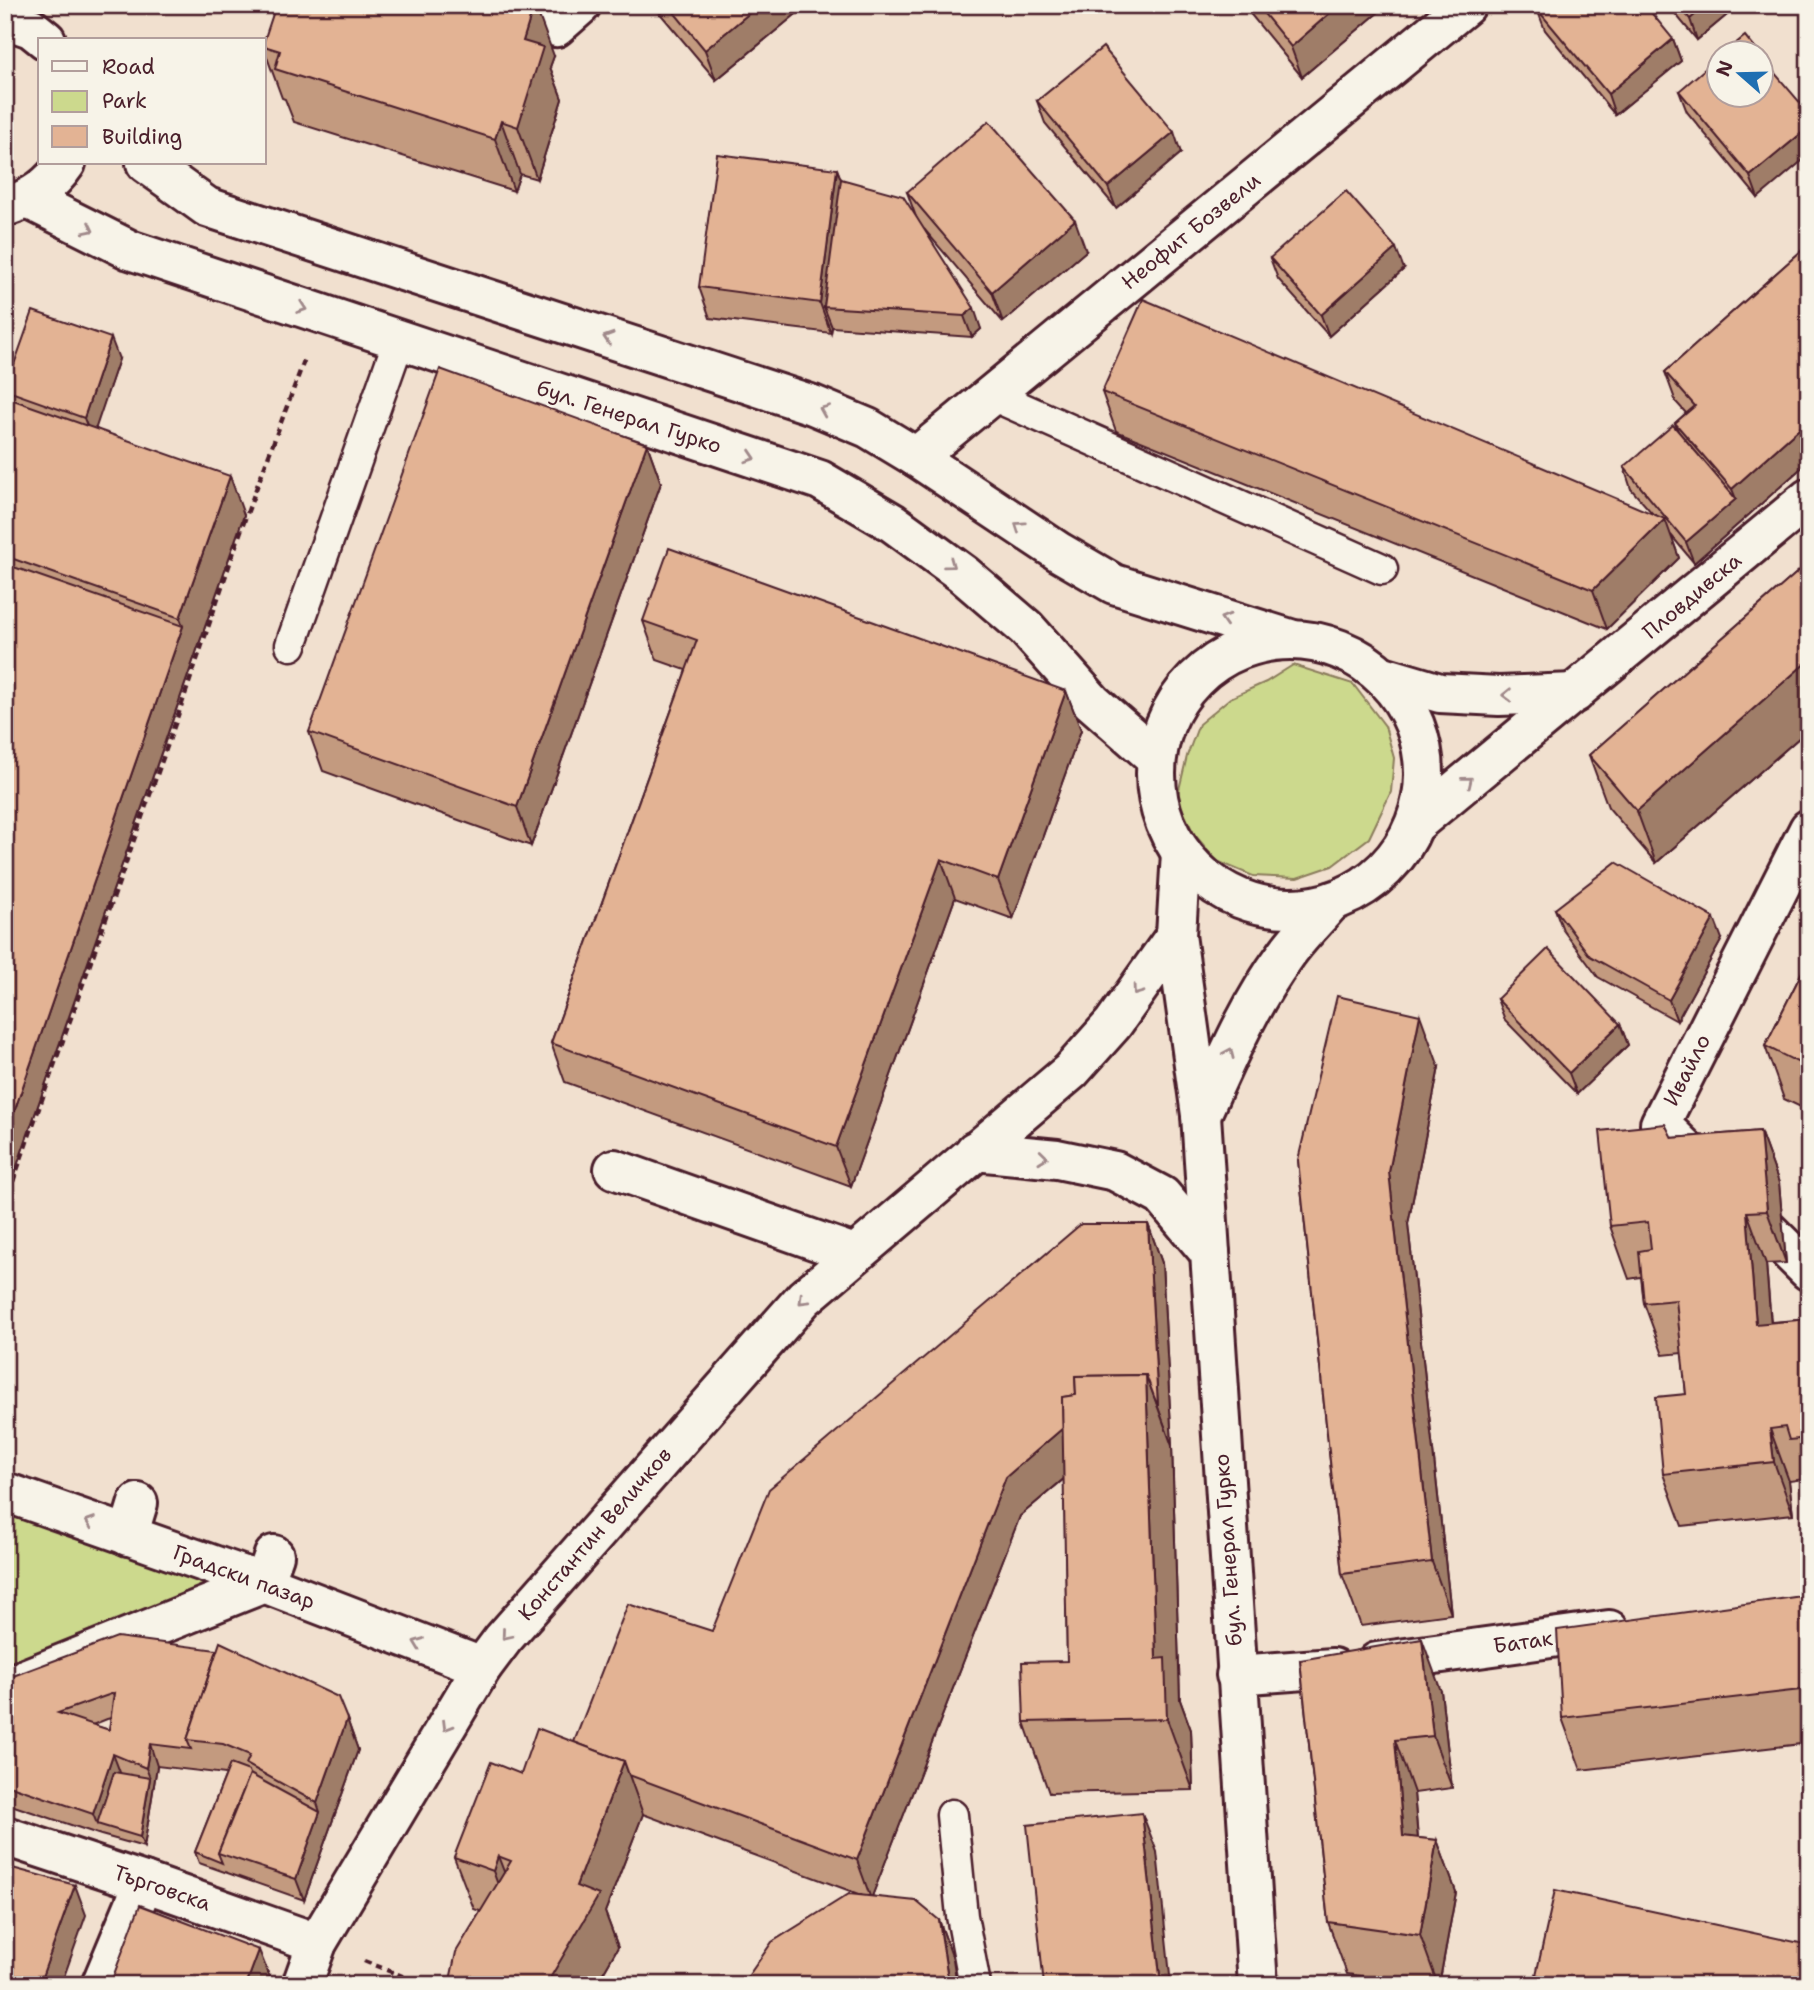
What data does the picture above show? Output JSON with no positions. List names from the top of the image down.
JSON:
{
  "streets": {
    "street": [
      "Неофит Бозвели",
      "бул. Генерал Гурко",
      "Пловдивска",
      "Ивайло",
      "Константин Величков",
      "Градски пазар",
      "Батак",
      "Търговска"
    ]
  },
  "crossings": [
    ["бул. Генерал Гурко", "Константин Величков"],
    ["бул. Генерал Гурко", "Батак"],
    ["Константин Величков", "Градски пазар"],
    ["Константин Величков", "Търговска"]
  ],
  "one_way": ["Пловдивска", "Константин Величков", "Градски пазар"],
  "legend": ["Road", "Park", "Building"],
  "north": "left"
}
